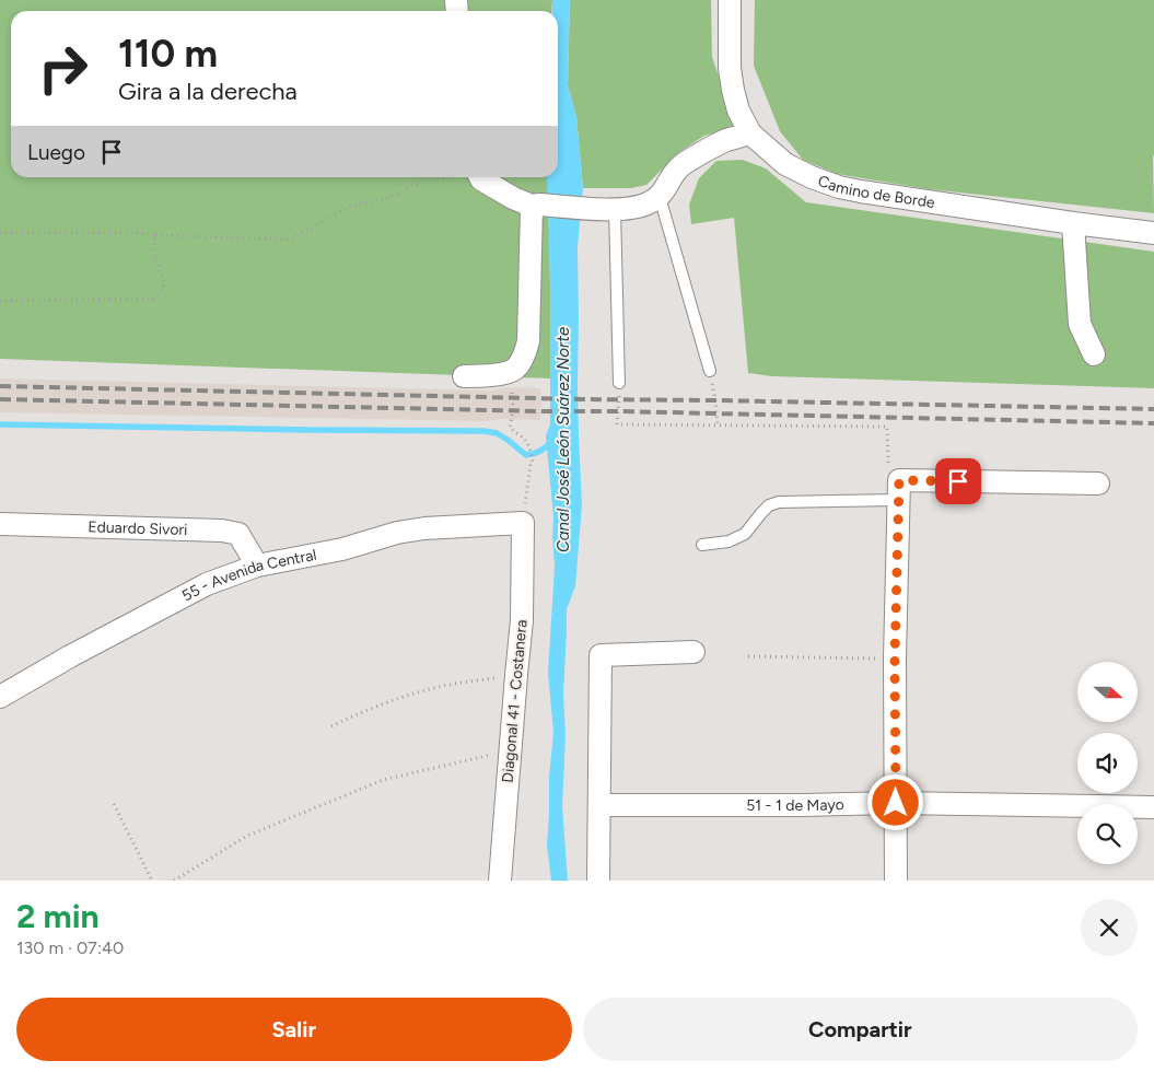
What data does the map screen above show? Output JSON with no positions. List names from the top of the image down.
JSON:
{
  "streets": {
    "street": [
      "Camino de Borde",
      "Eduardo Sivori",
      "55 - Avenida Central",
      "Diagonal 41 - Costanera",
      "51 - 1 de Mayo"
    ]
  },
  "crossings": [
    ["Eduardo Sivori", "55 - Avenida Central"],
    ["55 - Avenida Central", "Diagonal 41 - Costanera"]
  ],
  "water": ["Canal José León Suárez Norte"],
  "north": "right",
  "page": {
    "turn": ["110 m", "Gira a la derecha"],
    "then": "Luego",
    "heading": ["2 min", "130 m · 07:40"],
    "buttons": ["Salir", "Compartir"]
  }
}
